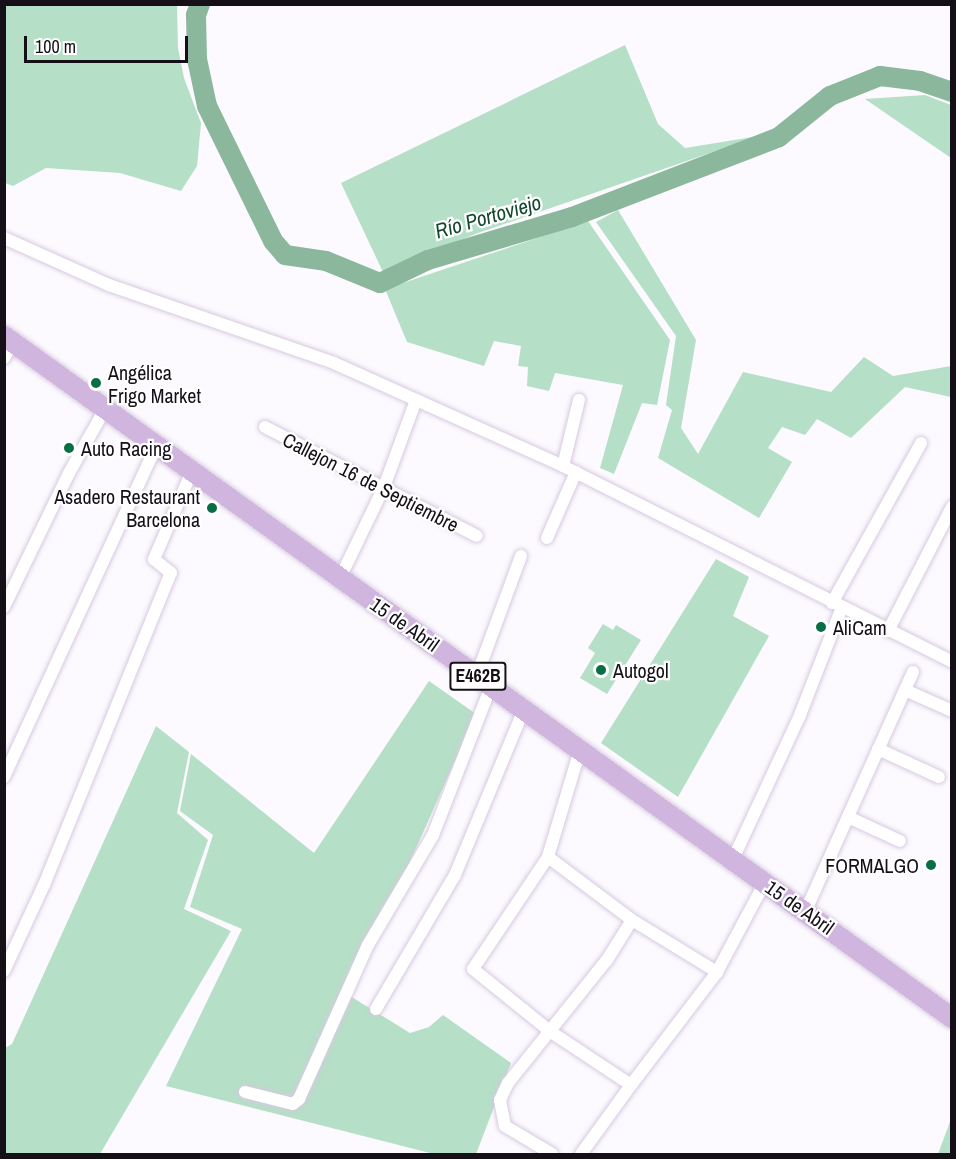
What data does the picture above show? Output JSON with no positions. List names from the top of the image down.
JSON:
{
  "streets": {
    "main road": ["15 de Abril", "E462B"],
    "street": ["Callejon 16 de Septiembre"]
  },
  "water": ["Río Portoviejo"],
  "places": [
    "Angélica Frigo Market",
    "Auto Racing",
    "Asadero Restaurant Barcelona",
    "AliCam",
    "Autogol",
    "FORMALGO"
  ],
  "scale_bar": "100 m"
}
